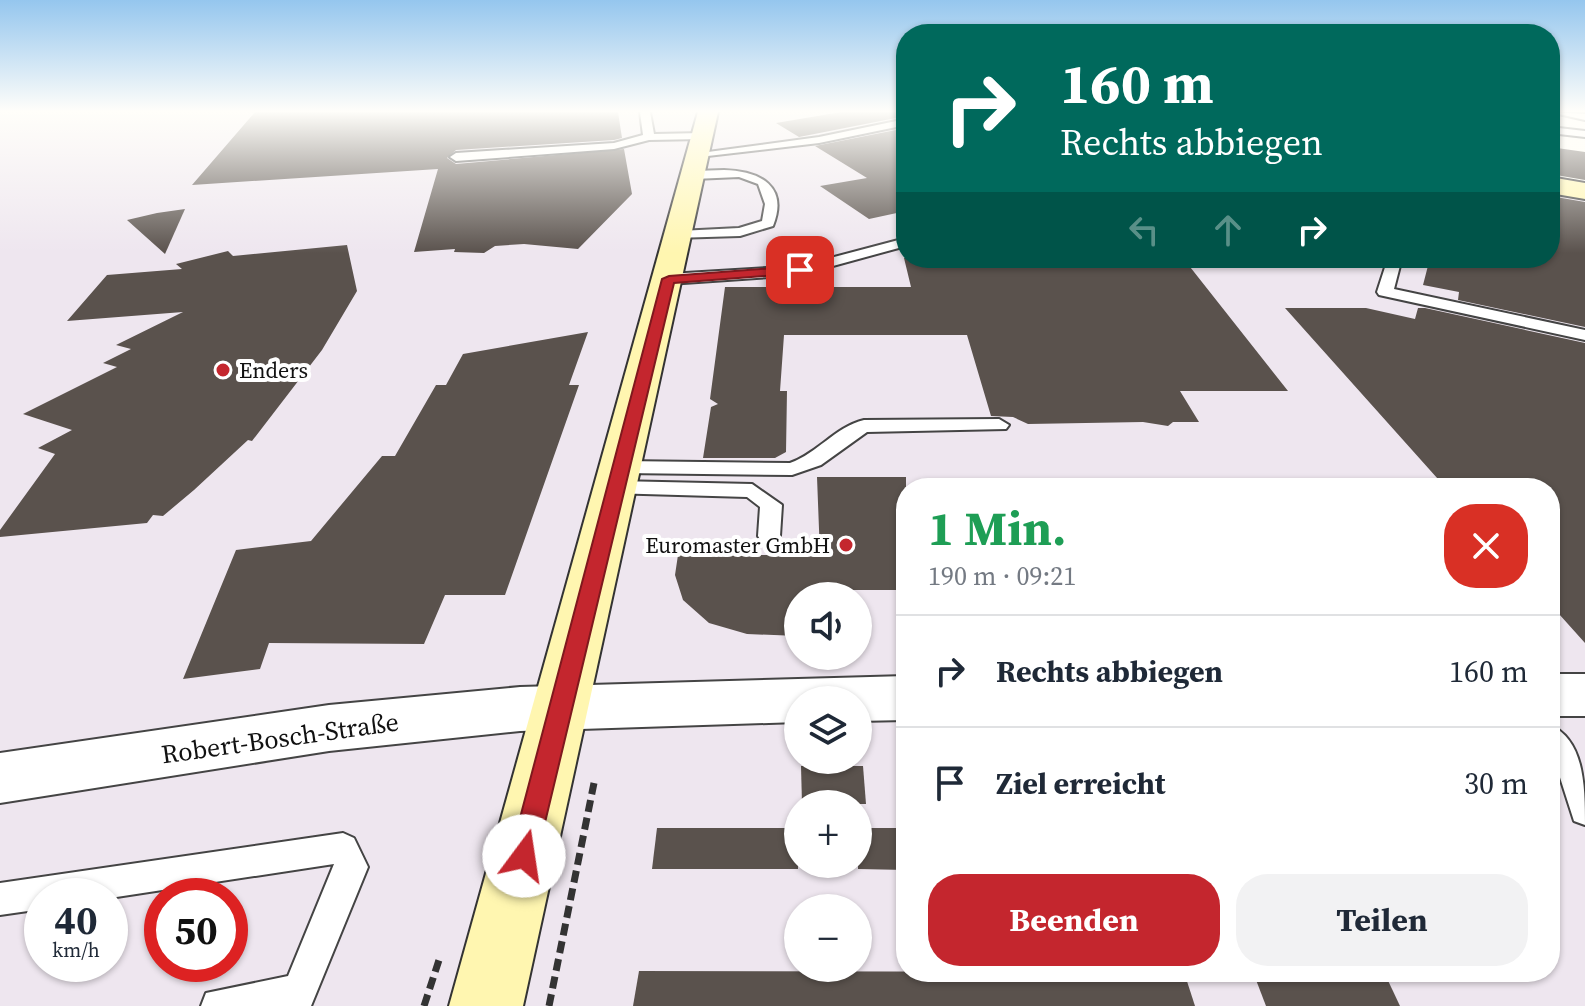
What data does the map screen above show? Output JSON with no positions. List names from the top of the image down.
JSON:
{
  "streets": {
    "street": ["Robert-Bosch-Straße"]
  },
  "places": ["Enders", "Euromaster GmbH"],
  "page": {
    "turn": ["160 m", "Rechts abbiegen"],
    "heading": ["1 Min.", "190 m · 09:21"],
    "map_buttons": ["+", "−"],
    "list": [
      {
        "name": "Rechts abbiegen",
        "value": "160 m"
      },
      {
        "name": "Ziel erreicht",
        "value": "30 m"
      }
    ],
    "buttons": ["Beenden", "Teilen"],
    "speed": "40 km/h",
    "limit": "50"
  }
}
